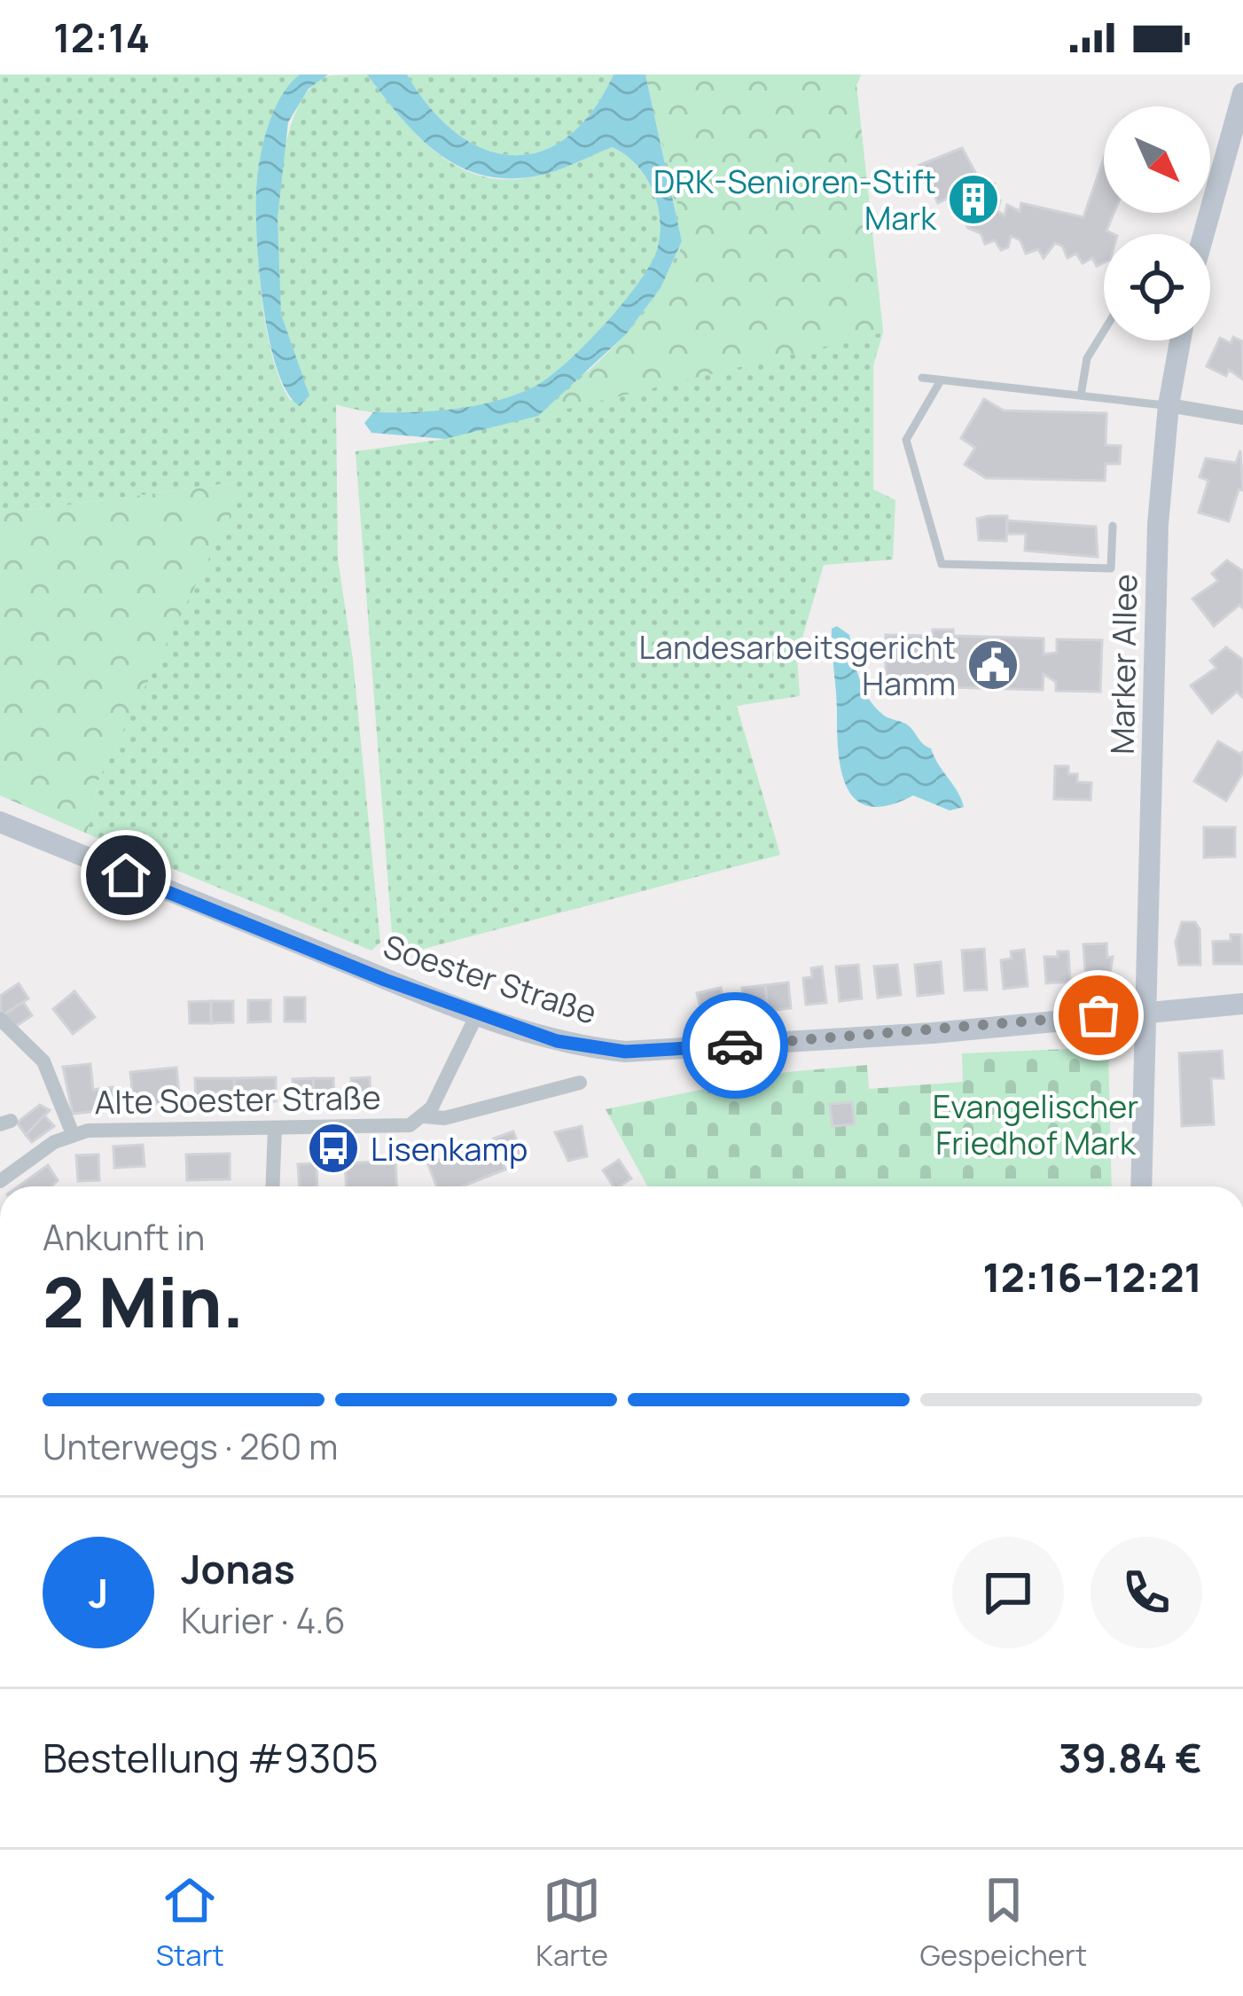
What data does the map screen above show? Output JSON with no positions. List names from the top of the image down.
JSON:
{
  "streets": {
    "main road": ["Marker Allee", "Soester Straße"],
    "street": ["Alte Soester Straße"]
  },
  "crossings": [
    ["Marker Allee", "Soester Straße"],
    ["Soester Straße", "Alte Soester Straße"]
  ],
  "parks": ["Evangelischer Friedhof Mark"],
  "places": {
    "building": ["DRK-Senioren-Stift Mark"],
    "public building": ["Landesarbeitsgericht Hamm"],
    "bus stop": ["Lisenkamp"]
  },
  "north": "bottom right",
  "page": {
    "status": "12:14",
    "heading": ["2 Min.", "Ankunft in", "12:16–12:21"],
    "panel": [
      "Jonas",
      "Kurier · 4.6",
      "Bestellung #9305",
      "39.84 €"
    ],
    "bar": "Unterwegs · 260 m",
    "round": "J",
    "tabs": ["Start", "Karte", "Gespeichert"]
  }
}
